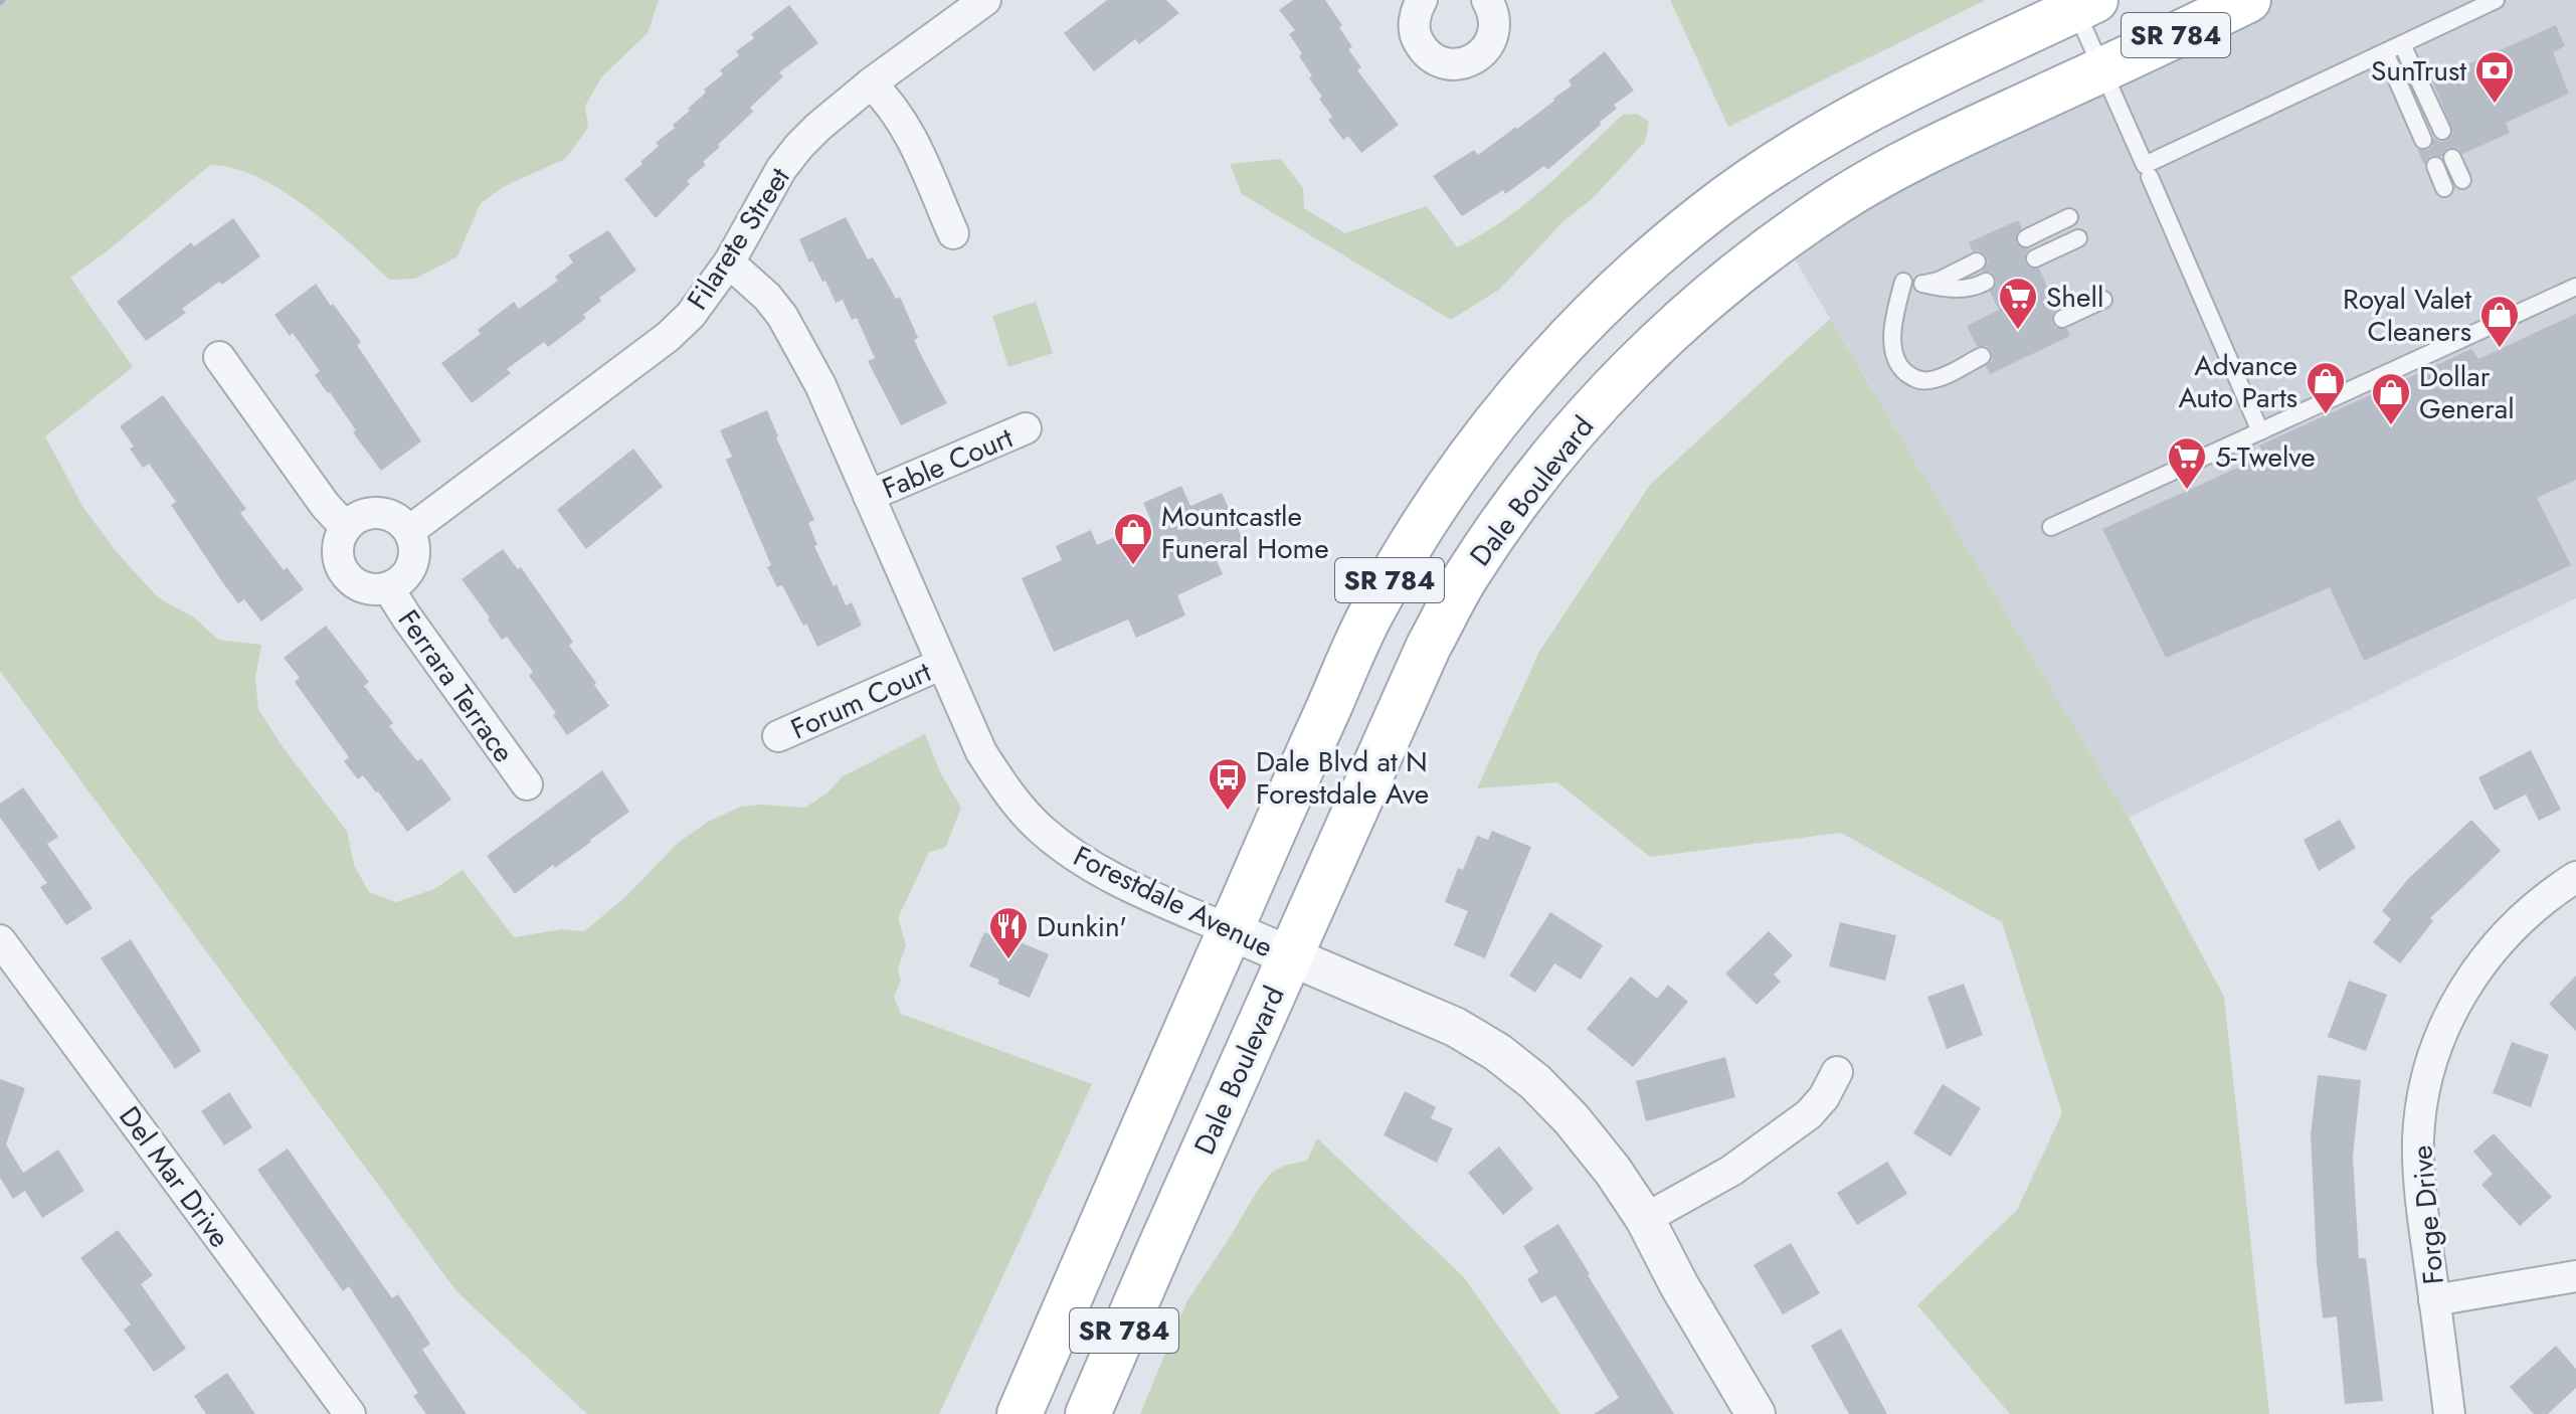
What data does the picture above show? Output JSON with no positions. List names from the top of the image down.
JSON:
{
  "streets": {
    "main road": ["SR 784", "Dale Boulevard"],
    "street": [
      "Filarete Street",
      "Fable Court",
      "Ferrara Terrace",
      "Forum Court",
      "Forestdale Avenue",
      "Del Mar Drive",
      "Forge Drive"
    ]
  },
  "crossings": [
    ["SR 784", "Forestdale Avenue"],
    ["Filarete Street", "Ferrara Terrace"],
    ["Filarete Street", "Forestdale Avenue"],
    ["Fable Court", "Forestdale Avenue"],
    ["Dale Boulevard", "Forestdale Avenue"],
    ["Forum Court", "Forestdale Avenue"]
  ],
  "places": {
    "bank": ["SunTrust"],
    "supermarket": ["Shell", "5-Twelve"],
    "shop": [
      "Royal Valet Cleaners",
      "Advance Auto Parts",
      "Dollar General",
      "Mountcastle Funeral Home"
    ],
    "bus stop": ["Dale Blvd at N Forestdale Ave"],
    "restaurant": ["Dunkin'"]
  }
}
